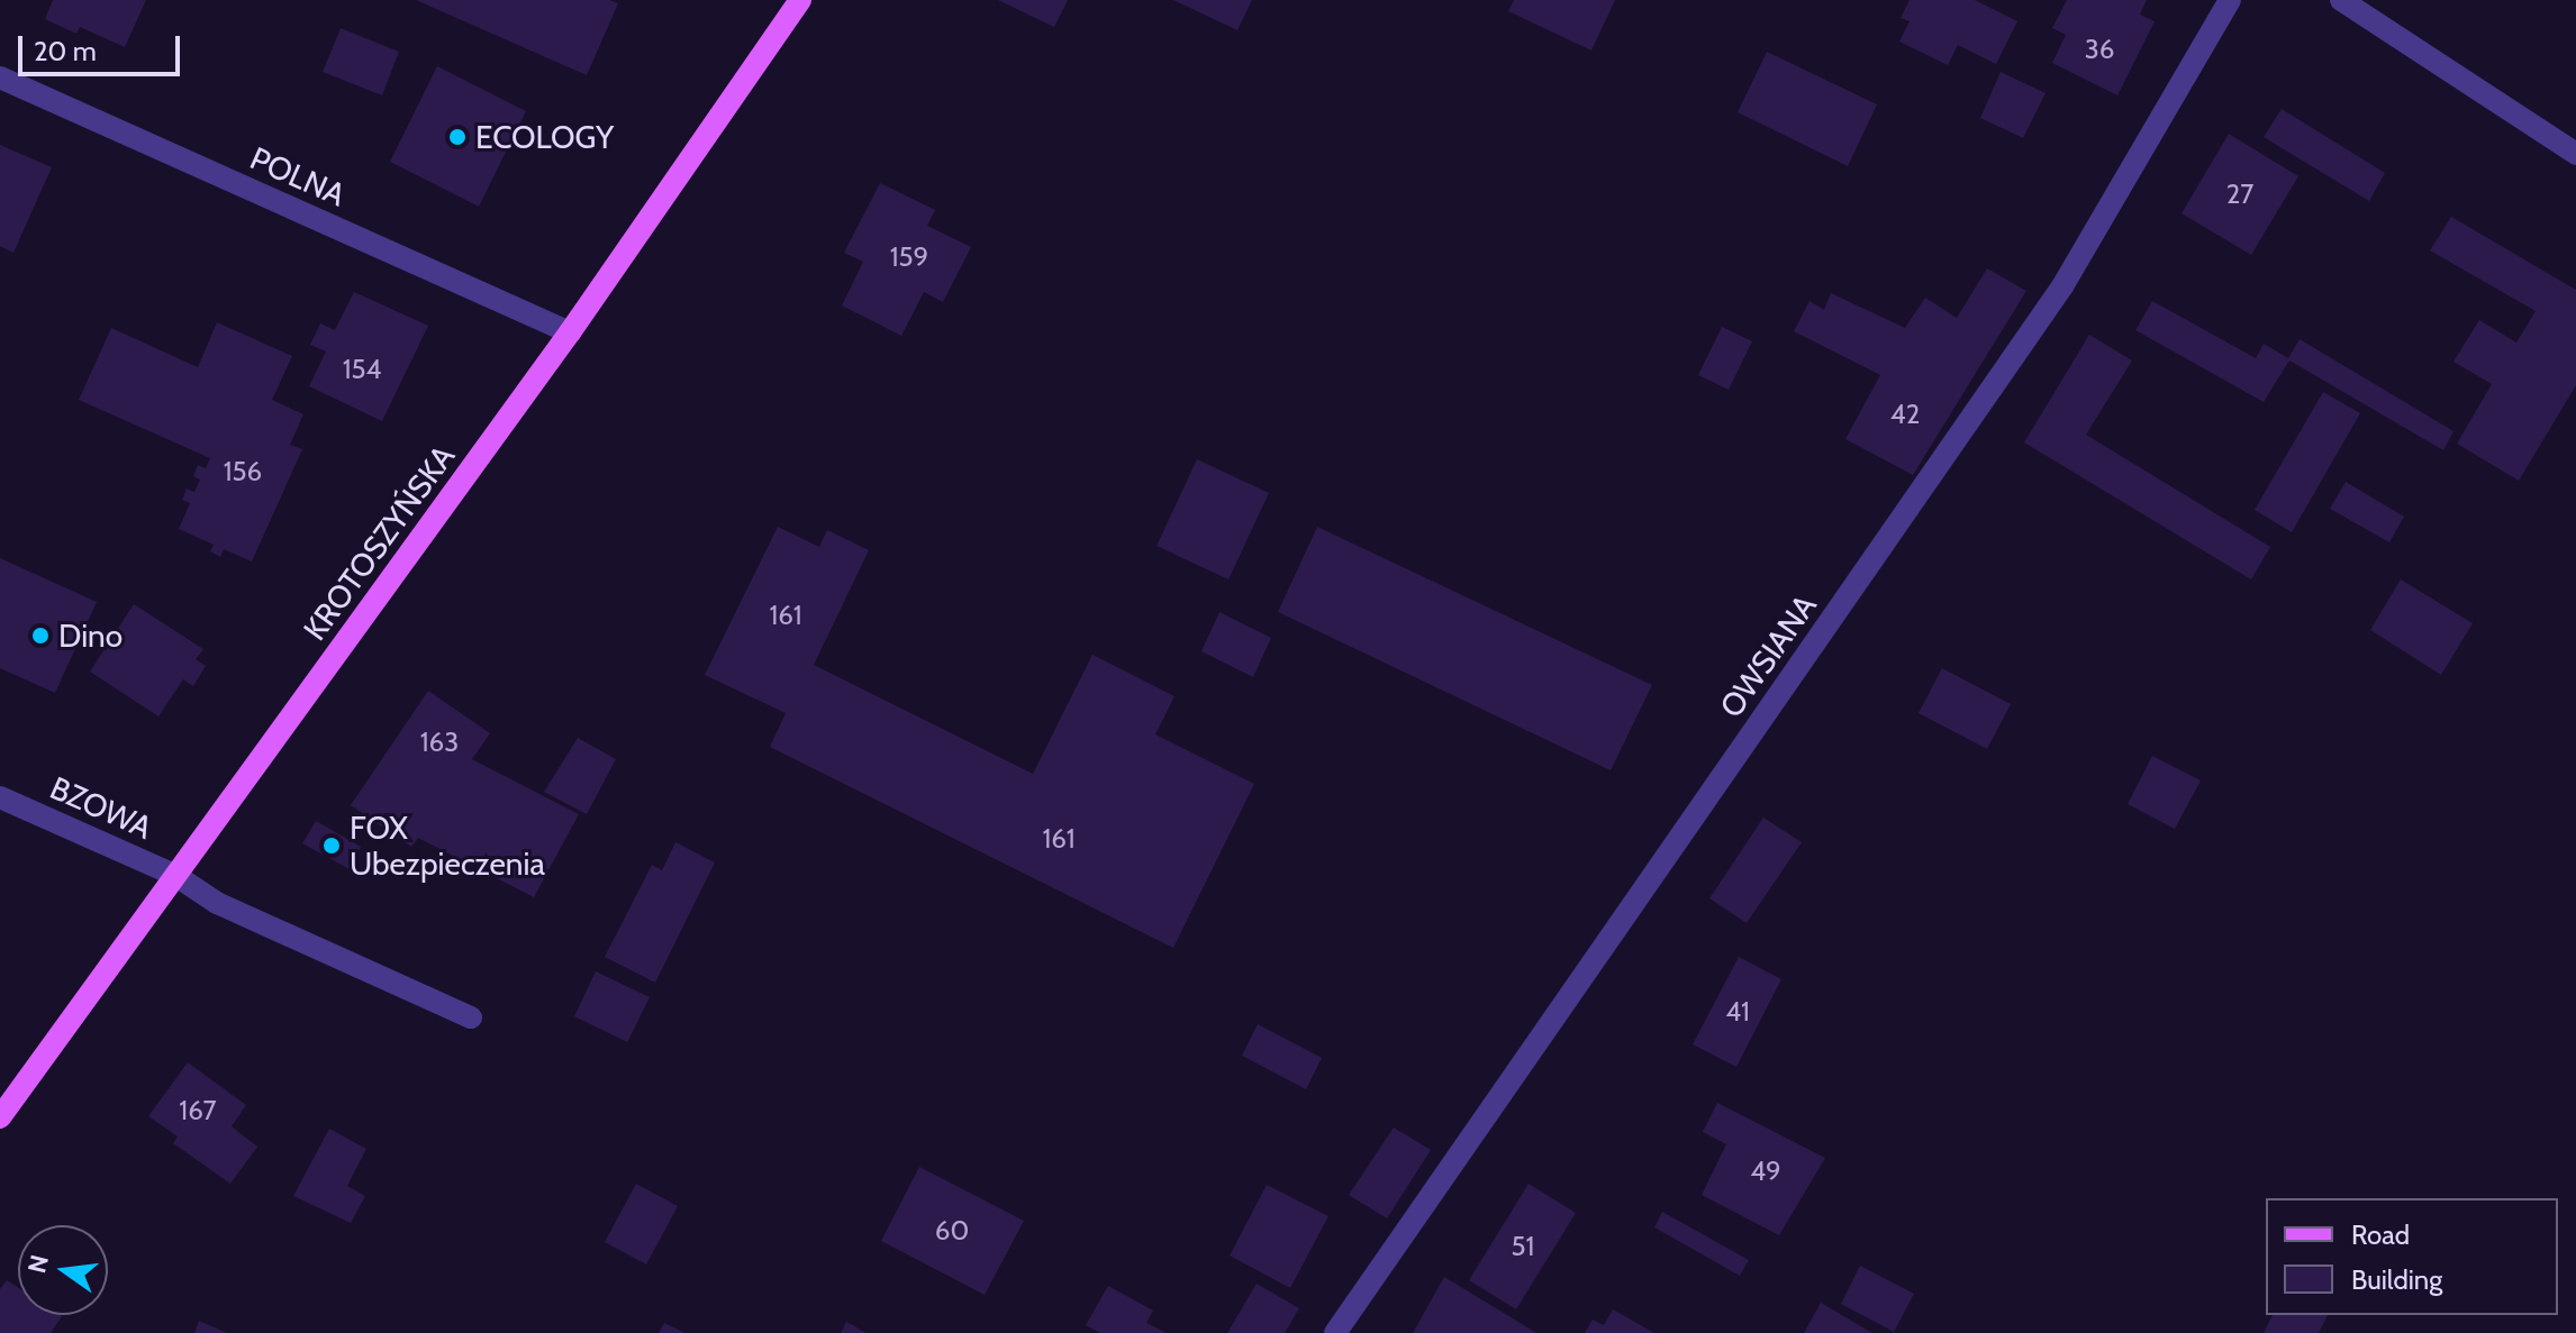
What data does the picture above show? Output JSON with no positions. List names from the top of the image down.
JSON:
{
  "streets": {
    "main road": ["KROTOSZYŃSKA"],
    "street": ["POLNA", "OWSIANA", "BZOWA"]
  },
  "crossings": [
    ["POLNA", "KROTOSZYŃSKA"],
    ["KROTOSZYŃSKA", "BZOWA"]
  ],
  "places": ["ECOLOGY", "Dino", "FOX Ubezpieczenia"],
  "house_numbers": [
    "36",
    "27",
    "159",
    "154",
    "42",
    "156",
    "161",
    "163",
    "161",
    "41",
    "167",
    "49",
    "60",
    "51"
  ],
  "legend": ["Road", "Building"],
  "scale_bar": "20 m",
  "north": "left"
}
